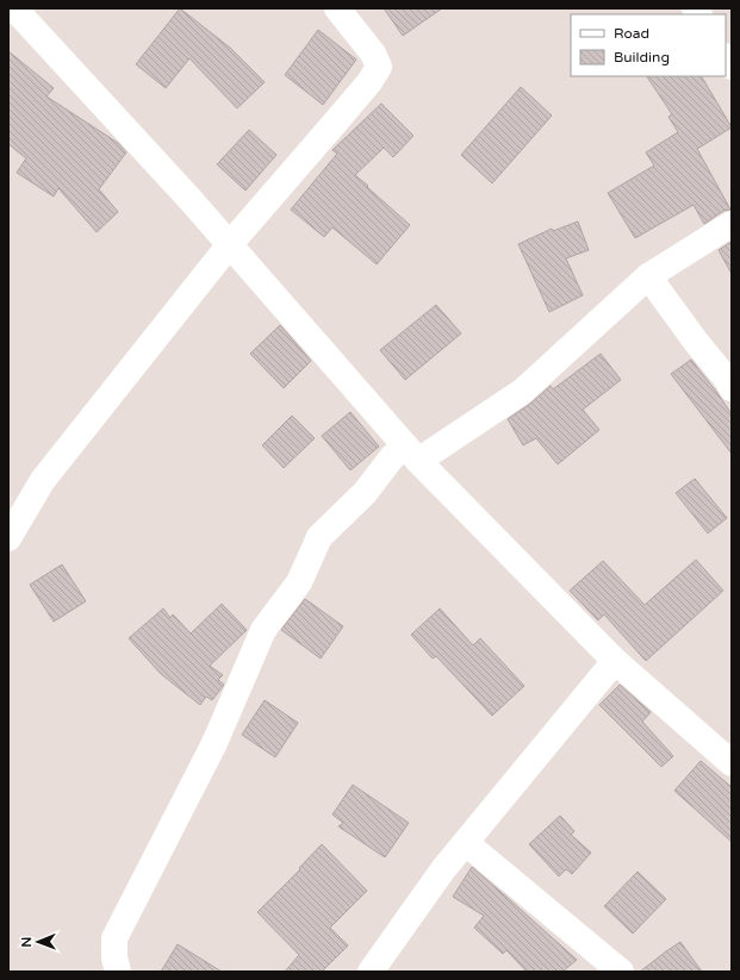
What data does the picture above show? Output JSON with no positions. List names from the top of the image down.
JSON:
{
  "legend": ["Road", "Building"],
  "north": "left"
}
